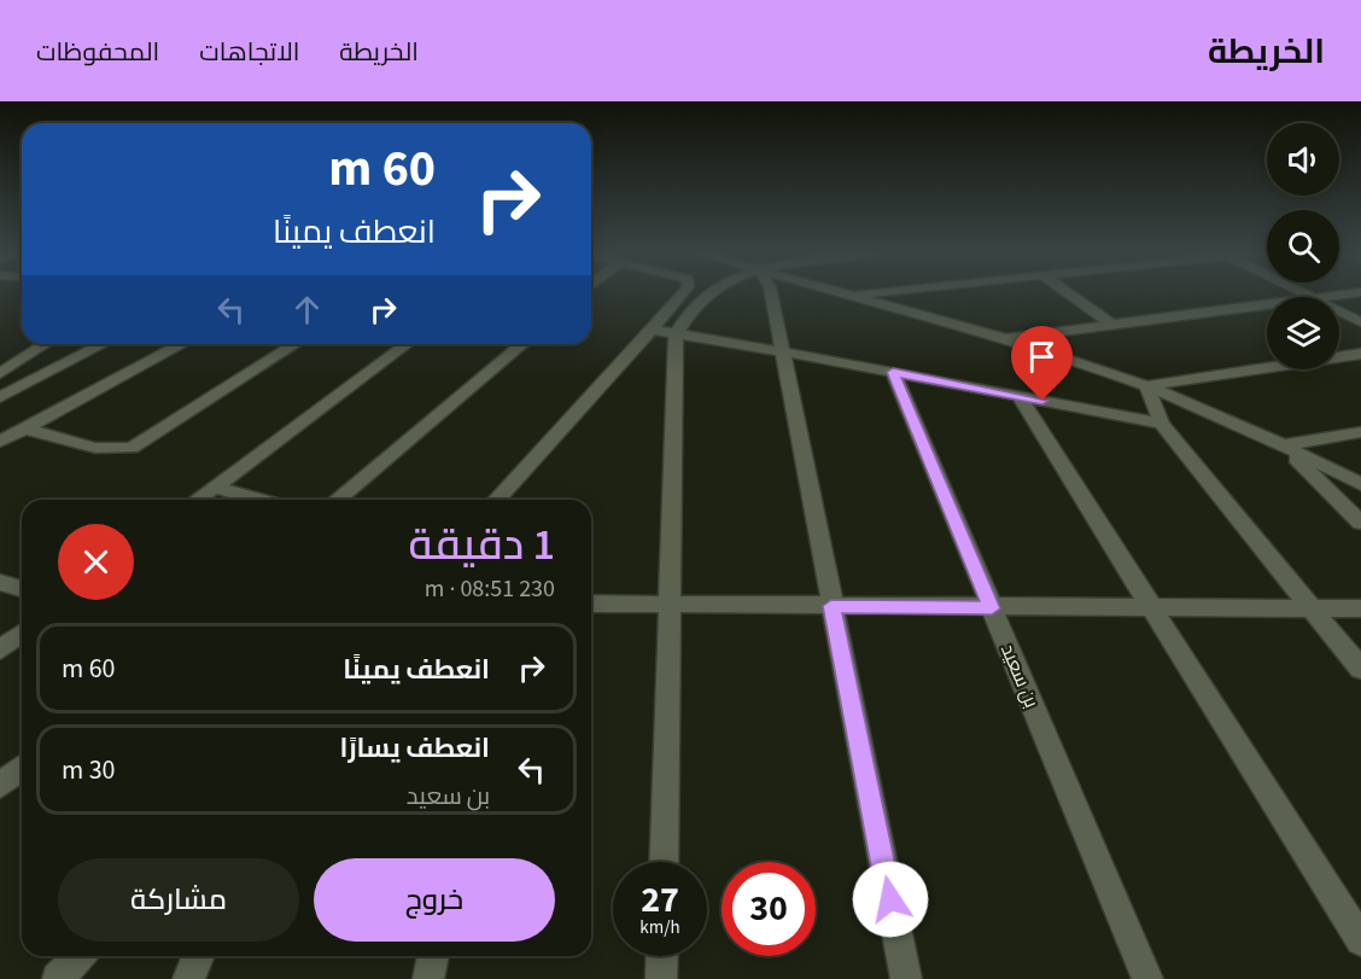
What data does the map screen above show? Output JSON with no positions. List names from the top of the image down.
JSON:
{
  "streets": {
    "street": ["بن سعيد"]
  },
  "page": {
    "header": "الخريطة",
    "nav": ["الخريطة", "الاتجاهات", "المحفوظات"],
    "turn": ["60 m", "انعطف يمينًا"],
    "heading": ["1 دقيقة", "230 m · 08:51"],
    "list": [
      {
        "name": "انعطف يمينًا",
        "value": "60 m"
      },
      {
        "name": "انعطف يسارًا",
        "note": "بن سعيد",
        "value": "30 m"
      }
    ],
    "buttons": ["خروج", "مشاركة"],
    "speed": "27 km/h",
    "limit": "30"
  }
}
